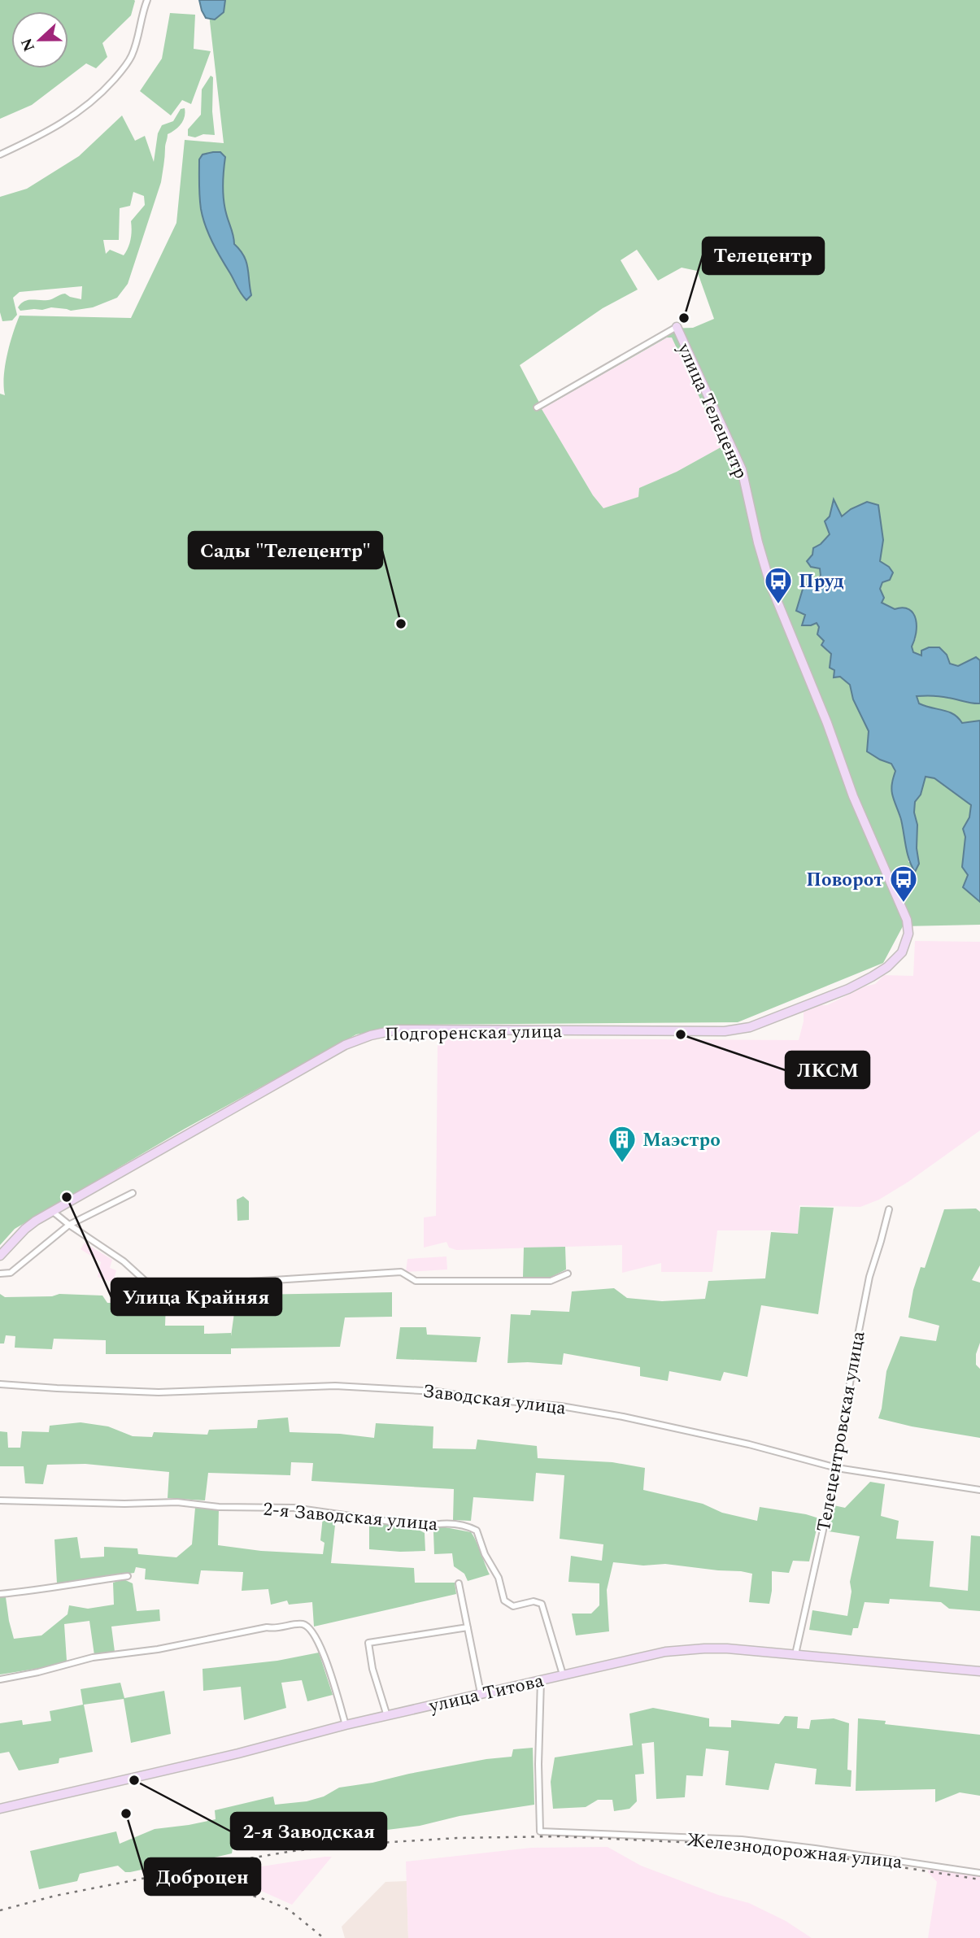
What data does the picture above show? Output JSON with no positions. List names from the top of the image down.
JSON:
{
  "streets": {
    "street": [
      "улица Телецентр",
      "Подгоренская улица",
      "Заводская улица",
      "Телецентровская улица",
      "2-я Заводская улица",
      "улица Титова",
      "Железнодорожная улица"
    ]
  },
  "crossings": [
    ["улица Телецентр", "Подгоренская улица"],
    ["Заводская улица", "Телецентровская улица"],
    ["Телецентровская улица", "улица Титова"],
    ["2-я Заводская улица", "улица Титова"],
    ["улица Титова", "Железнодорожная улица"]
  ],
  "places": {
    "other": [
      "Телецентр",
      "Сады \"Телецентр\"",
      "ЛКСМ",
      "Улица Крайняя",
      "2-я Заводская",
      "Доброцен"
    ],
    "bus stop": ["Пруд", "Поворот"],
    "building": ["Маэстро"]
  },
  "north": "left"
}
